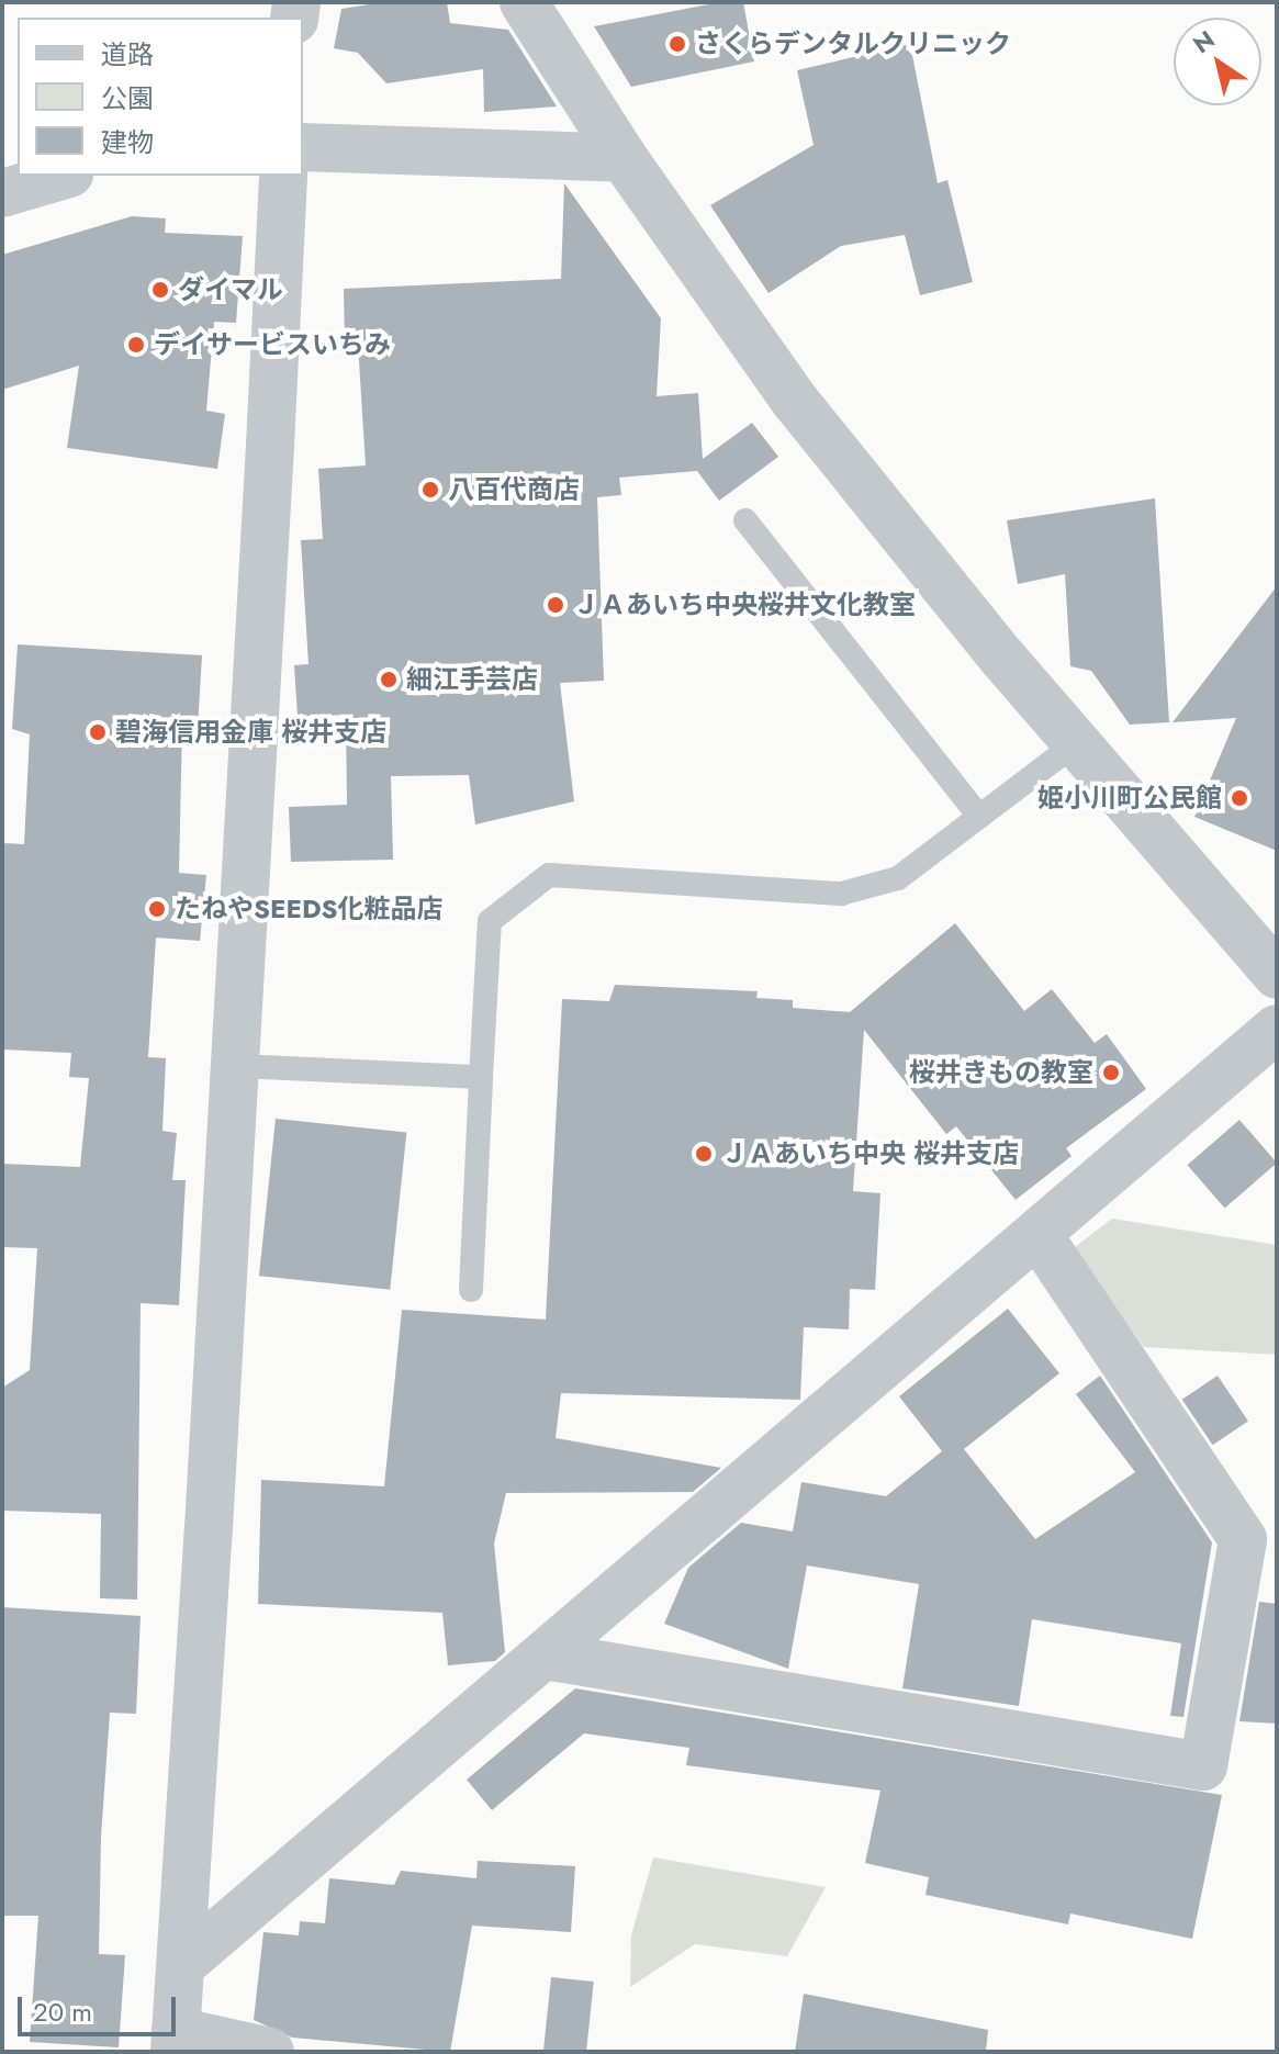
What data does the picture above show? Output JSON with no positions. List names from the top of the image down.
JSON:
{
  "places": [
    "さくらデンタルクリニック",
    "ダイマル",
    "デイサービスいちみ",
    "八百代商店",
    "ＪＡあいち中央桜井文化教室",
    "細江手芸店",
    "碧海信用金庫 桜井支店",
    "姫小川町公民館",
    "たねやSEEDS化粧品店",
    "桜井きもの教室",
    "ＪＡあいち中央 桜井支店"
  ],
  "legend": ["道路", "公園", "建物"],
  "scale_bar": "20 m",
  "north": "top left"
}
